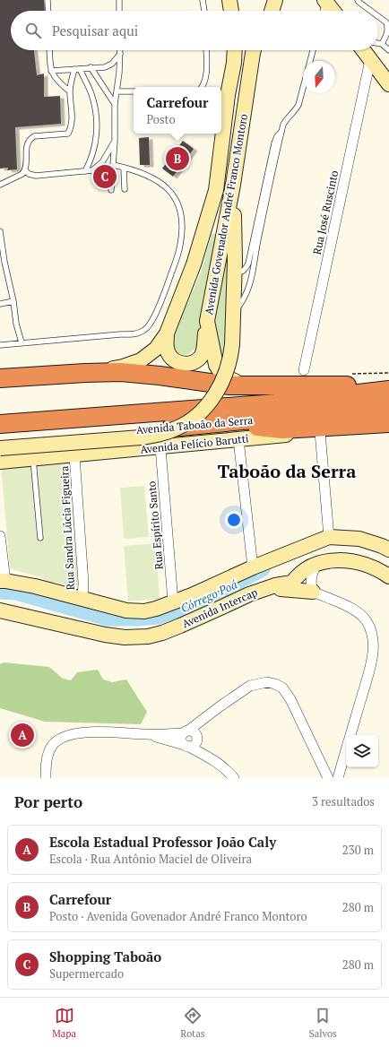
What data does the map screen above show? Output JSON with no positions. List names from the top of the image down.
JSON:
{
  "streets": {
    "highway": ["Avenida Taboão da Serra"],
    "main road": ["Avenida Govenador André Franco Montoro", "Avenida Felício Barutti", "Avenida Intercap"],
    "street": ["Rua José Ruscinto", "Rua Espírito Santo", "Rua Sandra Lúcia Figueira"]
  },
  "crossings": [
    ["Avenida Felício Barutti", "Rua Espírito Santo"],
    ["Avenida Felício Barutti", "Rua Sandra Lúcia Figueira"]
  ],
  "districts": ["Taboão da Serra"],
  "water": ["Córrego Poá"],
  "north": "bottom",
  "page": {
    "search": "Pesquisar aqui",
    "popup": ["Carrefour", "Posto"],
    "pins": ["B", "C", "A"],
    "heading": ["Por perto", "3 resultados"],
    "list": [
      {
        "mark": "A",
        "name": "Escola Estadual Professor João Caly",
        "note": "Escola · Rua Antônio Maciel de Oliveira",
        "value": "230 m"
      },
      {
        "mark": "B",
        "name": "Carrefour",
        "note": "Posto · Avenida Govenador André Franco Montoro",
        "value": "280 m"
      },
      {
        "mark": "C",
        "name": "Shopping Taboão",
        "note": "Supermercado",
        "value": "280 m"
      }
    ],
    "nav": ["Mapa", "Rotas", "Salvos"]
  }
}
